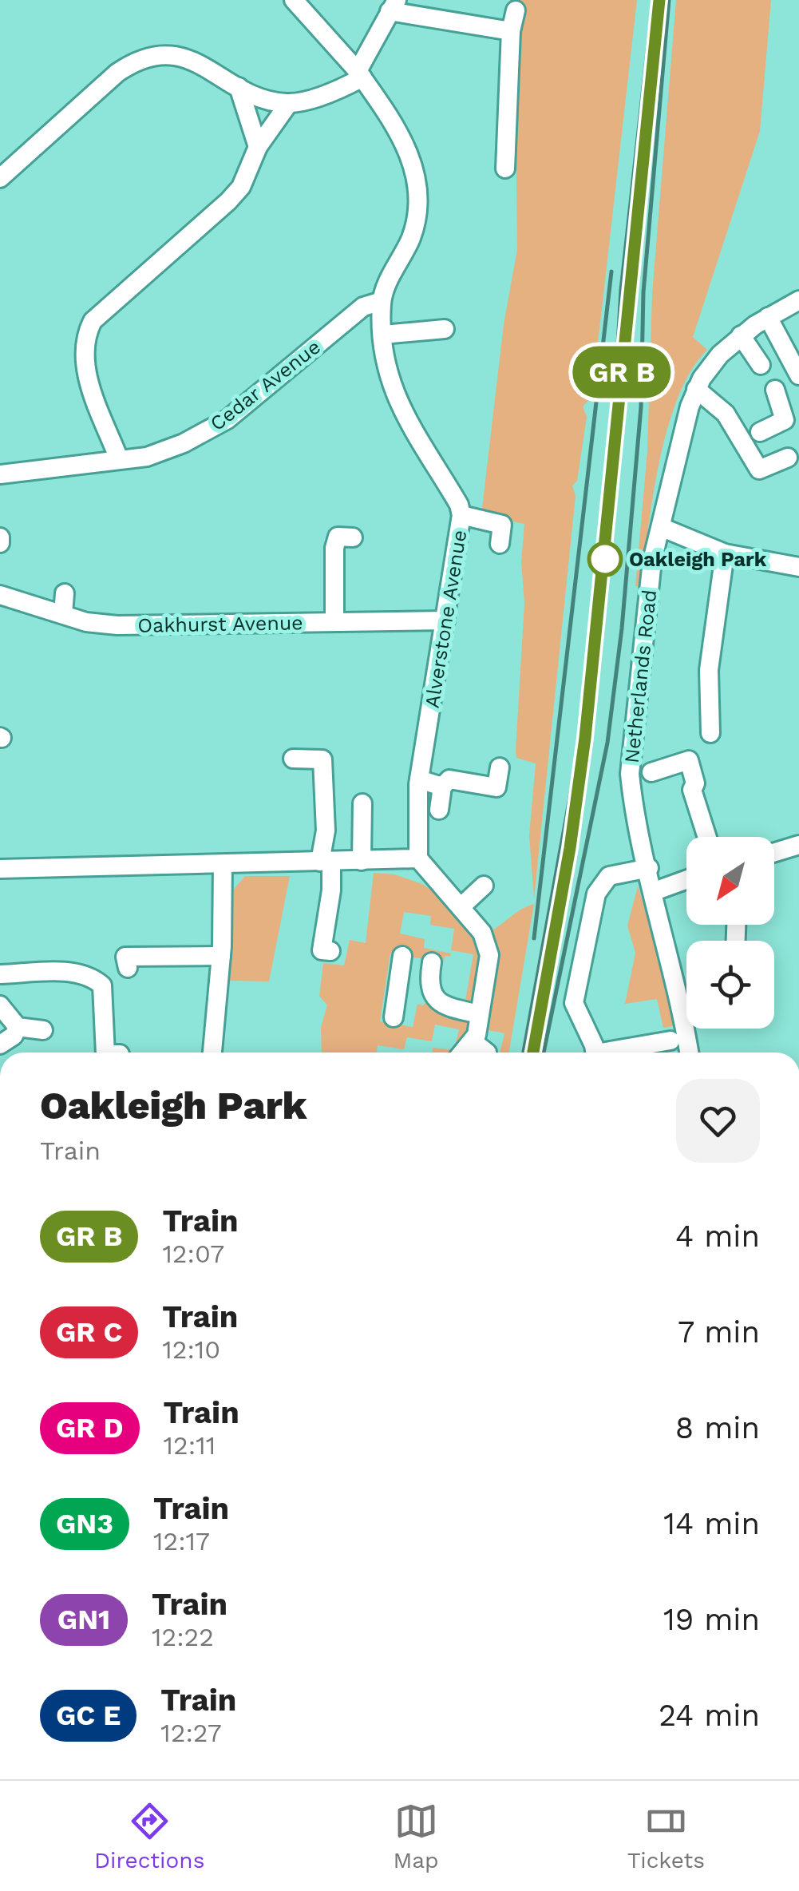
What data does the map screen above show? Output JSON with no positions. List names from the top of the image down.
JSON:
{
  "streets": {
    "street": [
      "Cedar Avenue",
      "Alverstone Avenue",
      "Oakhurst Avenue",
      "Netherlands Road"
    ]
  },
  "crossings": [
    ["Cedar Avenue", "Alverstone Avenue"],
    ["Alverstone Avenue", "Oakhurst Avenue"]
  ],
  "places": ["Oakleigh Park"],
  "north": "bottom left",
  "page": {
    "on_map": "GR B",
    "heading": ["Oakleigh Park", "Train"],
    "list": [
      {
        "mark": "GR B",
        "name": "Train",
        "note": "12:07",
        "value": "4 min"
      },
      {
        "mark": "GR C",
        "name": "Train",
        "note": "12:10",
        "value": "7 min"
      },
      {
        "mark": "GR D",
        "name": "Train",
        "note": "12:11",
        "value": "8 min"
      },
      {
        "mark": "GN3",
        "name": "Train",
        "note": "12:17",
        "value": "14 min"
      },
      {
        "mark": "GN1",
        "name": "Train",
        "note": "12:22",
        "value": "19 min"
      },
      {
        "mark": "GC E",
        "name": "Train",
        "note": "12:27",
        "value": "24 min"
      }
    ],
    "tabs": ["Directions", "Map", "Tickets"]
  }
}
